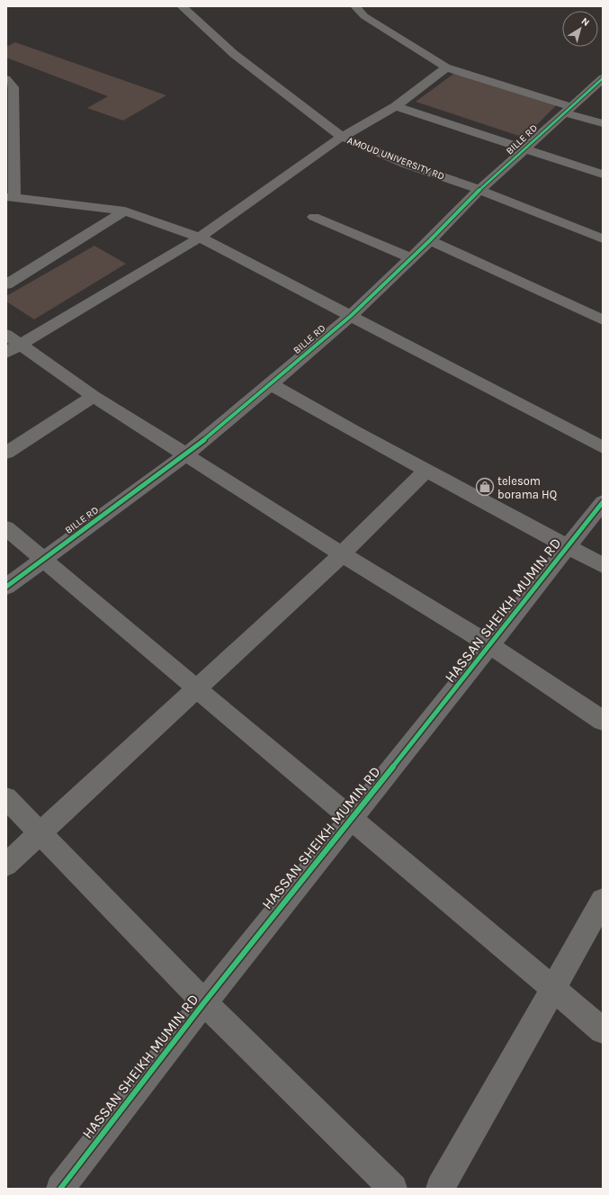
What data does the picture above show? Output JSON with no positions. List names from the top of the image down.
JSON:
{
  "streets": {
    "street": ["BILLE RD", "AMOUD UNIVERSITY RD", "HASSAN SHEIKH MUMIN RD"]
  },
  "crossings": [
    ["BILLE RD", "AMOUD UNIVERSITY RD"]
  ],
  "places": {
    "shop": ["telesom borama HQ"]
  },
  "north": "top right"
}
